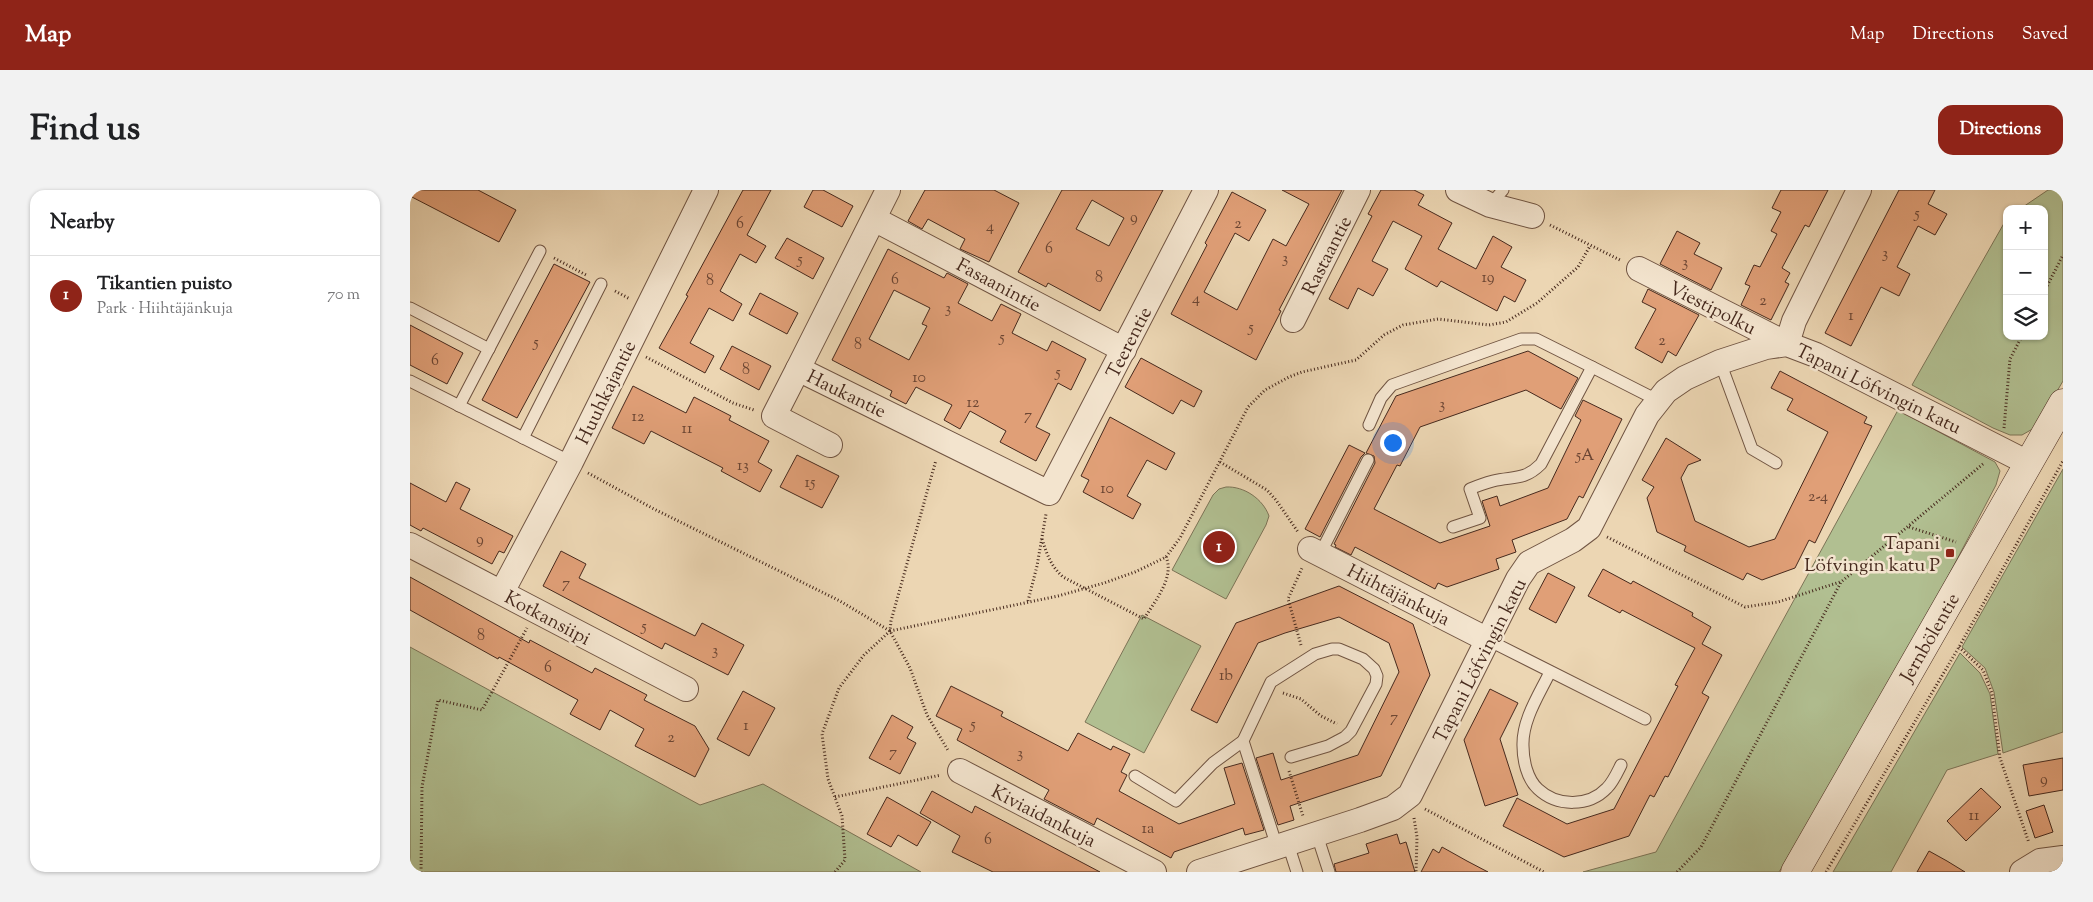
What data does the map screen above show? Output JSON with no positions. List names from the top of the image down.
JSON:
{
  "streets": {
    "street": [
      "Rastaantie",
      "Fasaanintie",
      "Viestipolku",
      "Teerentie",
      "Tapani Löfvingin katu",
      "Huuhkajantie",
      "Haukantie",
      "Hiihtäjänkuja",
      "Kotkansiipi",
      "Jernbölentie",
      "Kiviaidankuja"
    ]
  },
  "crossings": [
    ["Fasaanintie", "Teerentie"],
    ["Fasaanintie", "Haukantie"],
    ["Viestipolku", "Tapani Löfvingin katu"],
    ["Teerentie", "Haukantie"],
    ["Tapani Löfvingin katu", "Hiihtäjänkuja"],
    ["Tapani Löfvingin katu", "Jernbölentie"],
    ["Huuhkajantie", "Kotkansiipi"]
  ],
  "places": {
    "transit": ["Tapani Löfvingin katu P"]
  },
  "house_numbers": [
    "5",
    "9",
    "6",
    "2",
    "4",
    "6",
    "3",
    "3",
    "5",
    "3",
    "8",
    "19",
    "6",
    "8",
    "4",
    "2",
    "3",
    "1",
    "5",
    "5",
    "2",
    "5",
    "8",
    "6",
    "8",
    "5",
    "10",
    "12",
    "3",
    "7",
    "12",
    "11",
    "5A",
    "13",
    "15",
    "10",
    "2-4",
    "9",
    "7",
    "5",
    "8",
    "3",
    "6",
    "1b",
    "7",
    "5",
    "1",
    "2",
    "7",
    "3",
    "9",
    "11",
    "1a",
    "6"
  ],
  "page": {
    "header": "Map",
    "nav": ["Map", "Directions", "Saved"],
    "title": "Find us",
    "buttons": "Directions",
    "heading": "Nearby",
    "map_buttons": ["+", "−"],
    "list": [
      {
        "mark": "1",
        "name": "Tikantien puisto",
        "note": "Park · Hiihtäjänkuja",
        "value": "70 m"
      }
    ],
    "pins": "1"
  }
}
